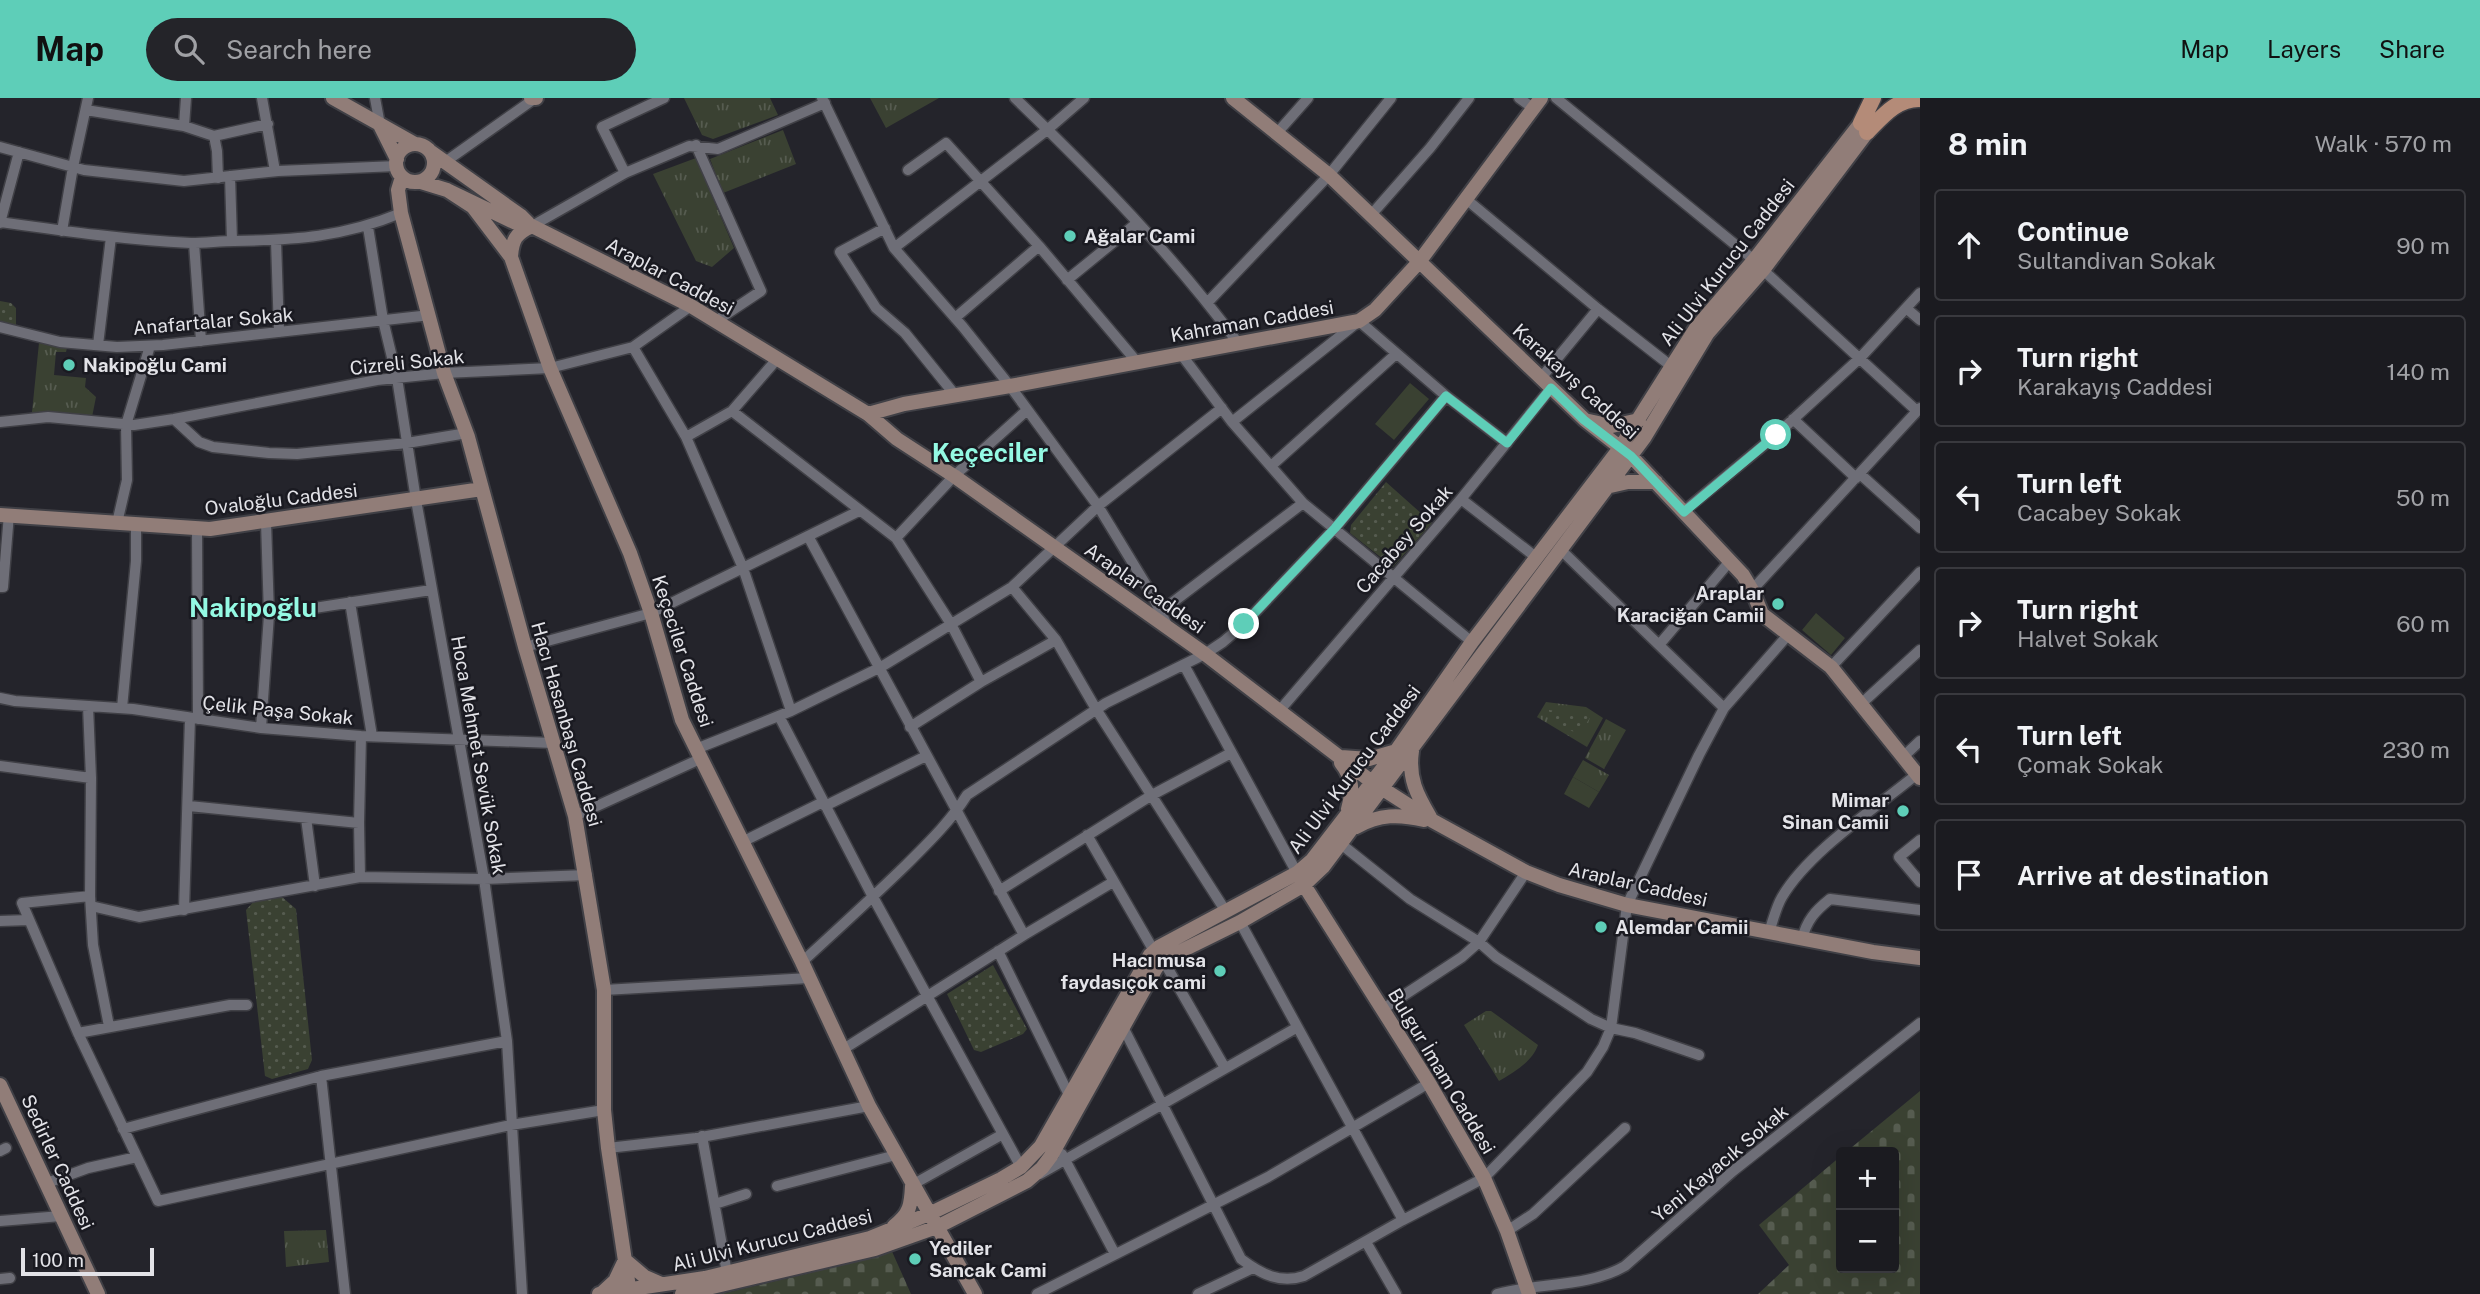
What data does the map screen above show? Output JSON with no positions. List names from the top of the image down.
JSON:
{
  "streets": {
    "street": [
      "Ali Ulvi Kurucu Caddesi",
      "Araplar Caddesi",
      "Anafartalar Sokak",
      "Kahraman Caddesi",
      "Cizreli Sokak",
      "Karakayış Caddesi",
      "Ovaloğlu Caddesi",
      "Cacabey Sokak",
      "Keçeciler Caddesi",
      "Çelik Paşa Sokak",
      "Hacı Hasanbaşı Caddesi",
      "Hoca Mehmet Sevük Sokak",
      "Bulgur İmam Caddesi",
      "Sedirler Caddesi",
      "Yeni Kayacık Sokak"
    ]
  },
  "crossings": [
    ["Ali Ulvi Kurucu Caddesi", "Araplar Caddesi"],
    ["Ali Ulvi Kurucu Caddesi", "Karakayış Caddesi"],
    ["Ali Ulvi Kurucu Caddesi", "Keçeciler Caddesi"],
    ["Ali Ulvi Kurucu Caddesi", "Hacı Hasanbaşı Caddesi"],
    ["Ali Ulvi Kurucu Caddesi", "Bulgur İmam Caddesi"],
    ["Araplar Caddesi", "Kahraman Caddesi"],
    ["Araplar Caddesi", "Cizreli Sokak"],
    ["Araplar Caddesi", "Cacabey Sokak"],
    ["Araplar Caddesi", "Keçeciler Caddesi"],
    ["Araplar Caddesi", "Hacı Hasanbaşı Caddesi"],
    ["Anafartalar Sokak", "Hacı Hasanbaşı Caddesi"],
    ["Anafartalar Sokak", "Hoca Mehmet Sevük Sokak"],
    ["Kahraman Caddesi", "Karakayış Caddesi"],
    ["Cizreli Sokak", "Keçeciler Caddesi"],
    ["Cizreli Sokak", "Hacı Hasanbaşı Caddesi"],
    ["Cizreli Sokak", "Hoca Mehmet Sevük Sokak"],
    ["Karakayış Caddesi", "Cacabey Sokak"],
    ["Ovaloğlu Caddesi", "Hacı Hasanbaşı Caddesi"],
    ["Ovaloğlu Caddesi", "Hoca Mehmet Sevük Sokak"],
    ["Keçeciler Caddesi", "Hacı Hasanbaşı Caddesi"],
    ["Çelik Paşa Sokak", "Hacı Hasanbaşı Caddesi"],
    ["Çelik Paşa Sokak", "Hoca Mehmet Sevük Sokak"],
    ["Bulgur İmam Caddesi", "Yeni Kayacık Sokak"]
  ],
  "districts": ["Keçeciler", "Nakipoğlu"],
  "places": [
    "Ağalar Cami",
    "Nakipoğlu Cami",
    "Araplar Karaciğan Camii",
    "Mimar Sinan Camii",
    "Alemdar Camii",
    "Hacı musa faydasıçok cami",
    "Yediler Sancak Cami"
  ],
  "scale_bar": "100 m",
  "page": {
    "header": "Map",
    "search": "Search here",
    "nav": ["Map", "Layers", "Share"],
    "heading": ["8 min", "Walk · 570 m"],
    "list": [
      ["Continue", "Sultandivan Sokak", "90 m"],
      ["Turn right", "Karakayış Caddesi", "140 m"],
      ["Turn left", "Cacabey Sokak", "50 m"],
      ["Turn right", "Halvet Sokak", "60 m"],
      ["Turn left", "Çomak Sokak", "230 m"],
      "Arrive at destination"
    ],
    "map_buttons": ["+", "−"],
    "scale": "100 m"
  }
}
